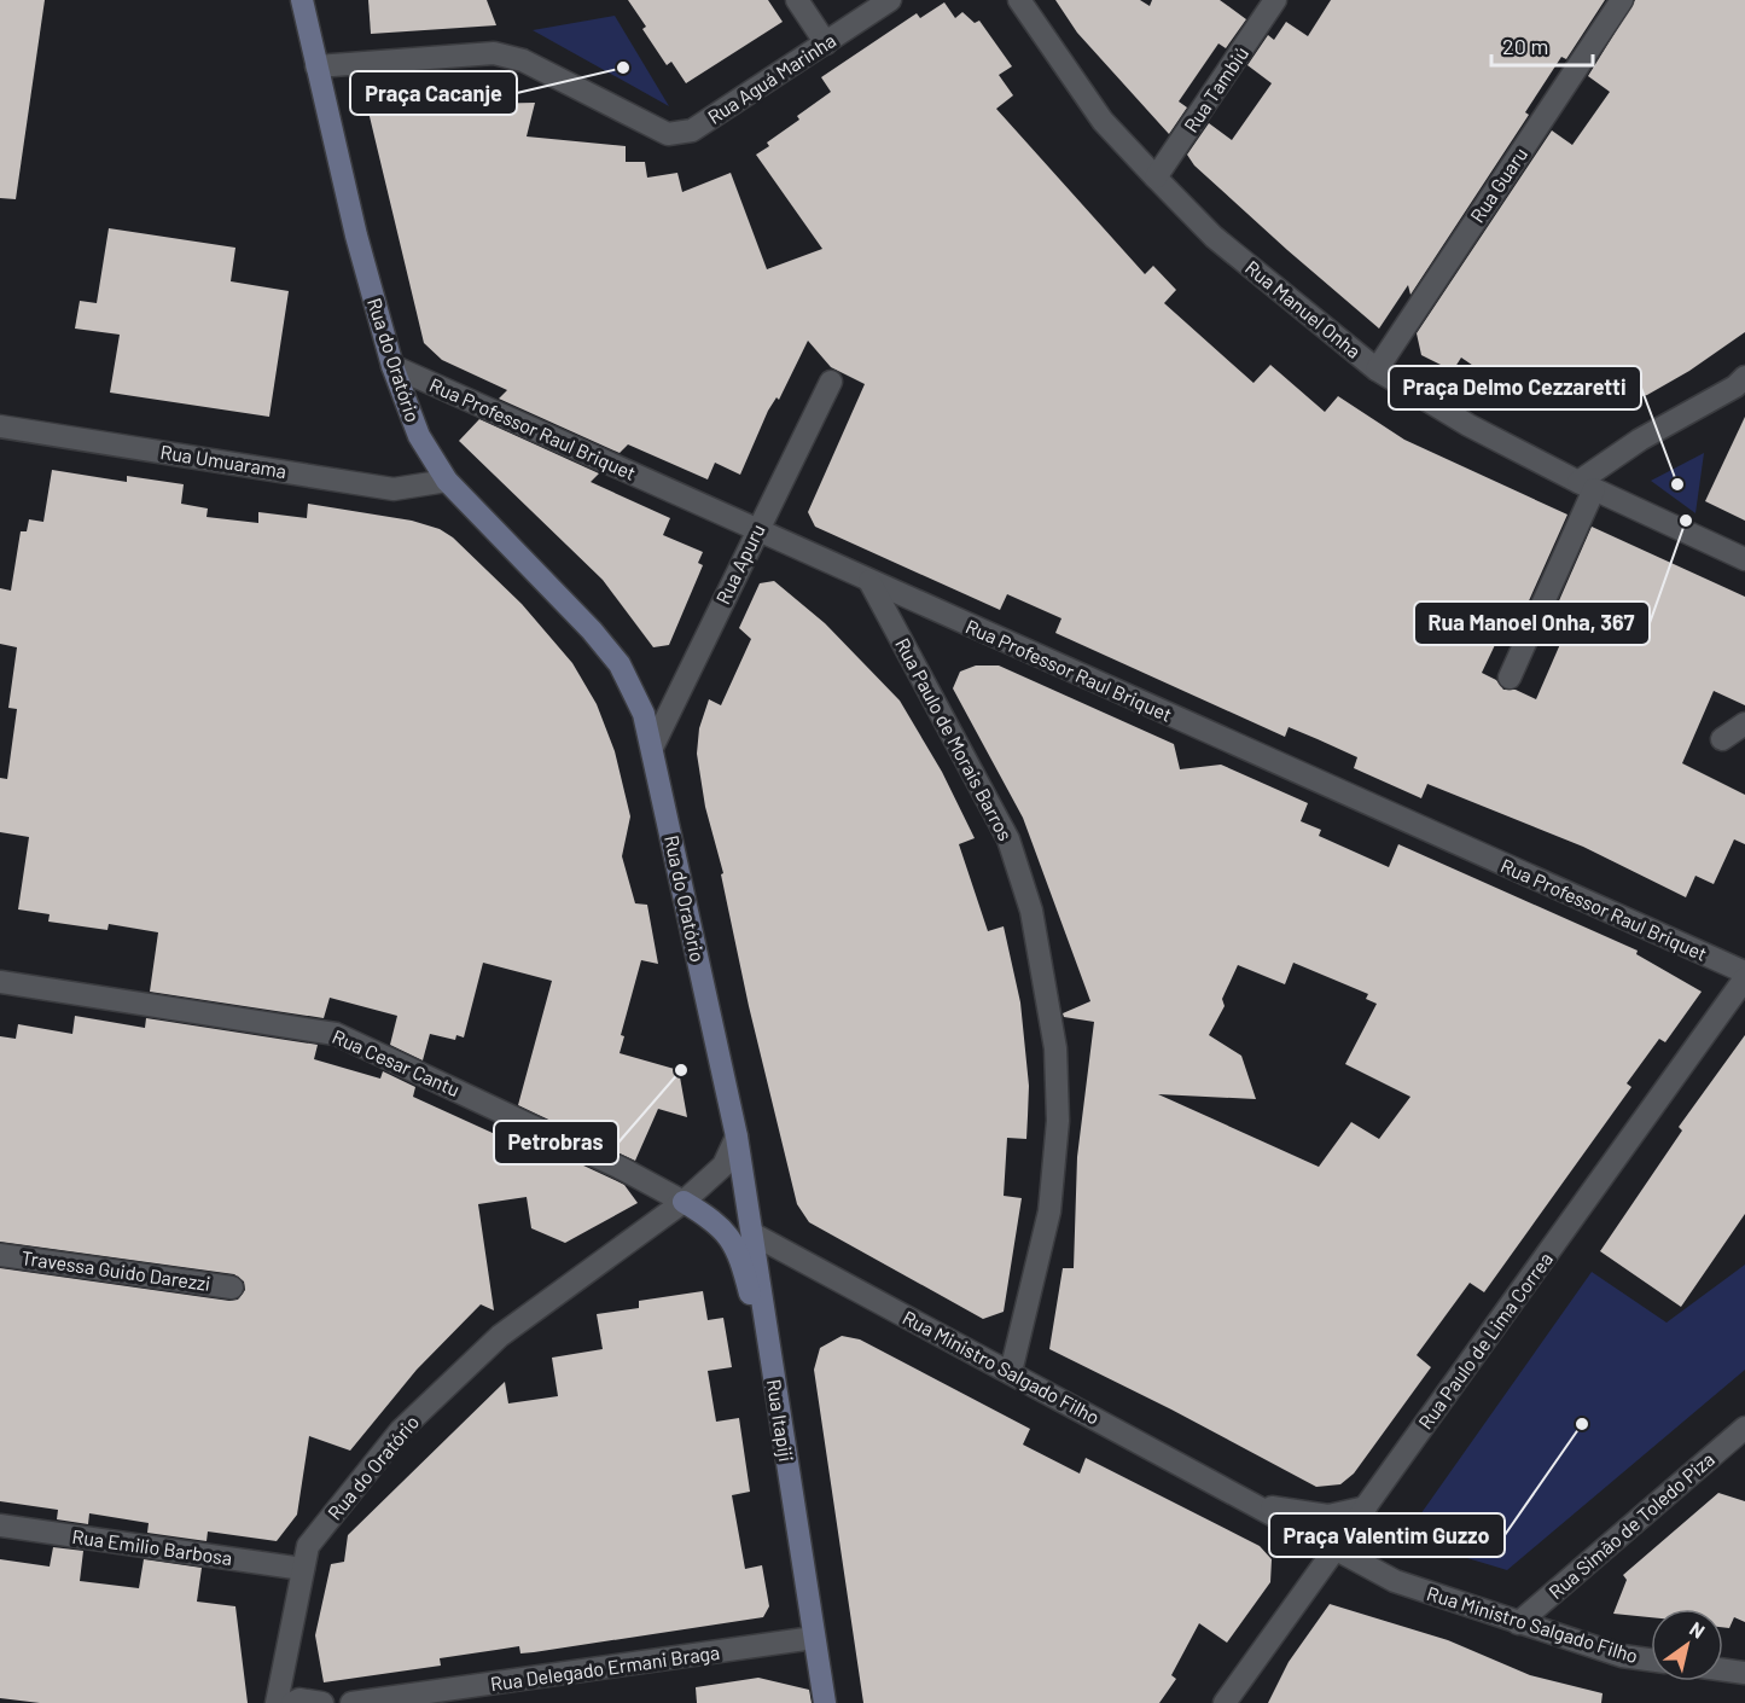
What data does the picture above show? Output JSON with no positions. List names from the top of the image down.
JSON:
{
  "streets": {
    "street": [
      "Rua Aguá Marinha",
      "Rua Tambiú",
      "Rua Guaru",
      "Rua Manuel Onha",
      "Rua do Oratório",
      "Rua Professor Raul Briquet",
      "Rua Umuarama",
      "Rua Apuru",
      "Rua Paulo de Morais Barros",
      "Rua Cesar Cantu",
      "Travessa Guido Darezzi",
      "Rua Paulo de Lima Correa",
      "Rua Ministro Salgado Filho",
      "Rua Itapiji",
      "Rua Simão de Toledo Piza",
      "Rua Emilio Barbosa",
      "Rua Delegado Ermani Braga"
    ]
  },
  "crossings": [
    ["Rua Aguá Marinha", "Rua do Oratório"],
    ["Rua Tambiú", "Rua Manuel Onha"],
    ["Rua Guaru", "Rua Manuel Onha"],
    ["Rua do Oratório", "Rua Professor Raul Briquet"],
    ["Rua do Oratório", "Rua Umuarama"],
    ["Rua do Oratório", "Rua Apuru"],
    ["Rua do Oratório", "Rua Cesar Cantu"],
    ["Rua do Oratório", "Rua Itapiji"],
    ["Rua do Oratório", "Rua Emilio Barbosa"],
    ["Rua Professor Raul Briquet", "Rua Apuru"],
    ["Rua Professor Raul Briquet", "Rua Paulo de Morais Barros"],
    ["Rua Professor Raul Briquet", "Rua Paulo de Lima Correa"],
    ["Rua Paulo de Morais Barros", "Rua Ministro Salgado Filho"],
    ["Rua Paulo de Lima Correa", "Rua Ministro Salgado Filho"],
    ["Rua Ministro Salgado Filho", "Rua Itapiji"],
    ["Rua Ministro Salgado Filho", "Rua Simão de Toledo Piza"],
    ["Rua Itapiji", "Rua Delegado Ermani Braga"]
  ],
  "places": [
    "Praça Cacanje",
    "Praça Delmo Cezzaretti",
    "Rua Manoel Onha, 367",
    "Petrobras",
    "Praça Valentim Guzzo"
  ],
  "scale_bar": "20 m",
  "north": "top right"
}
